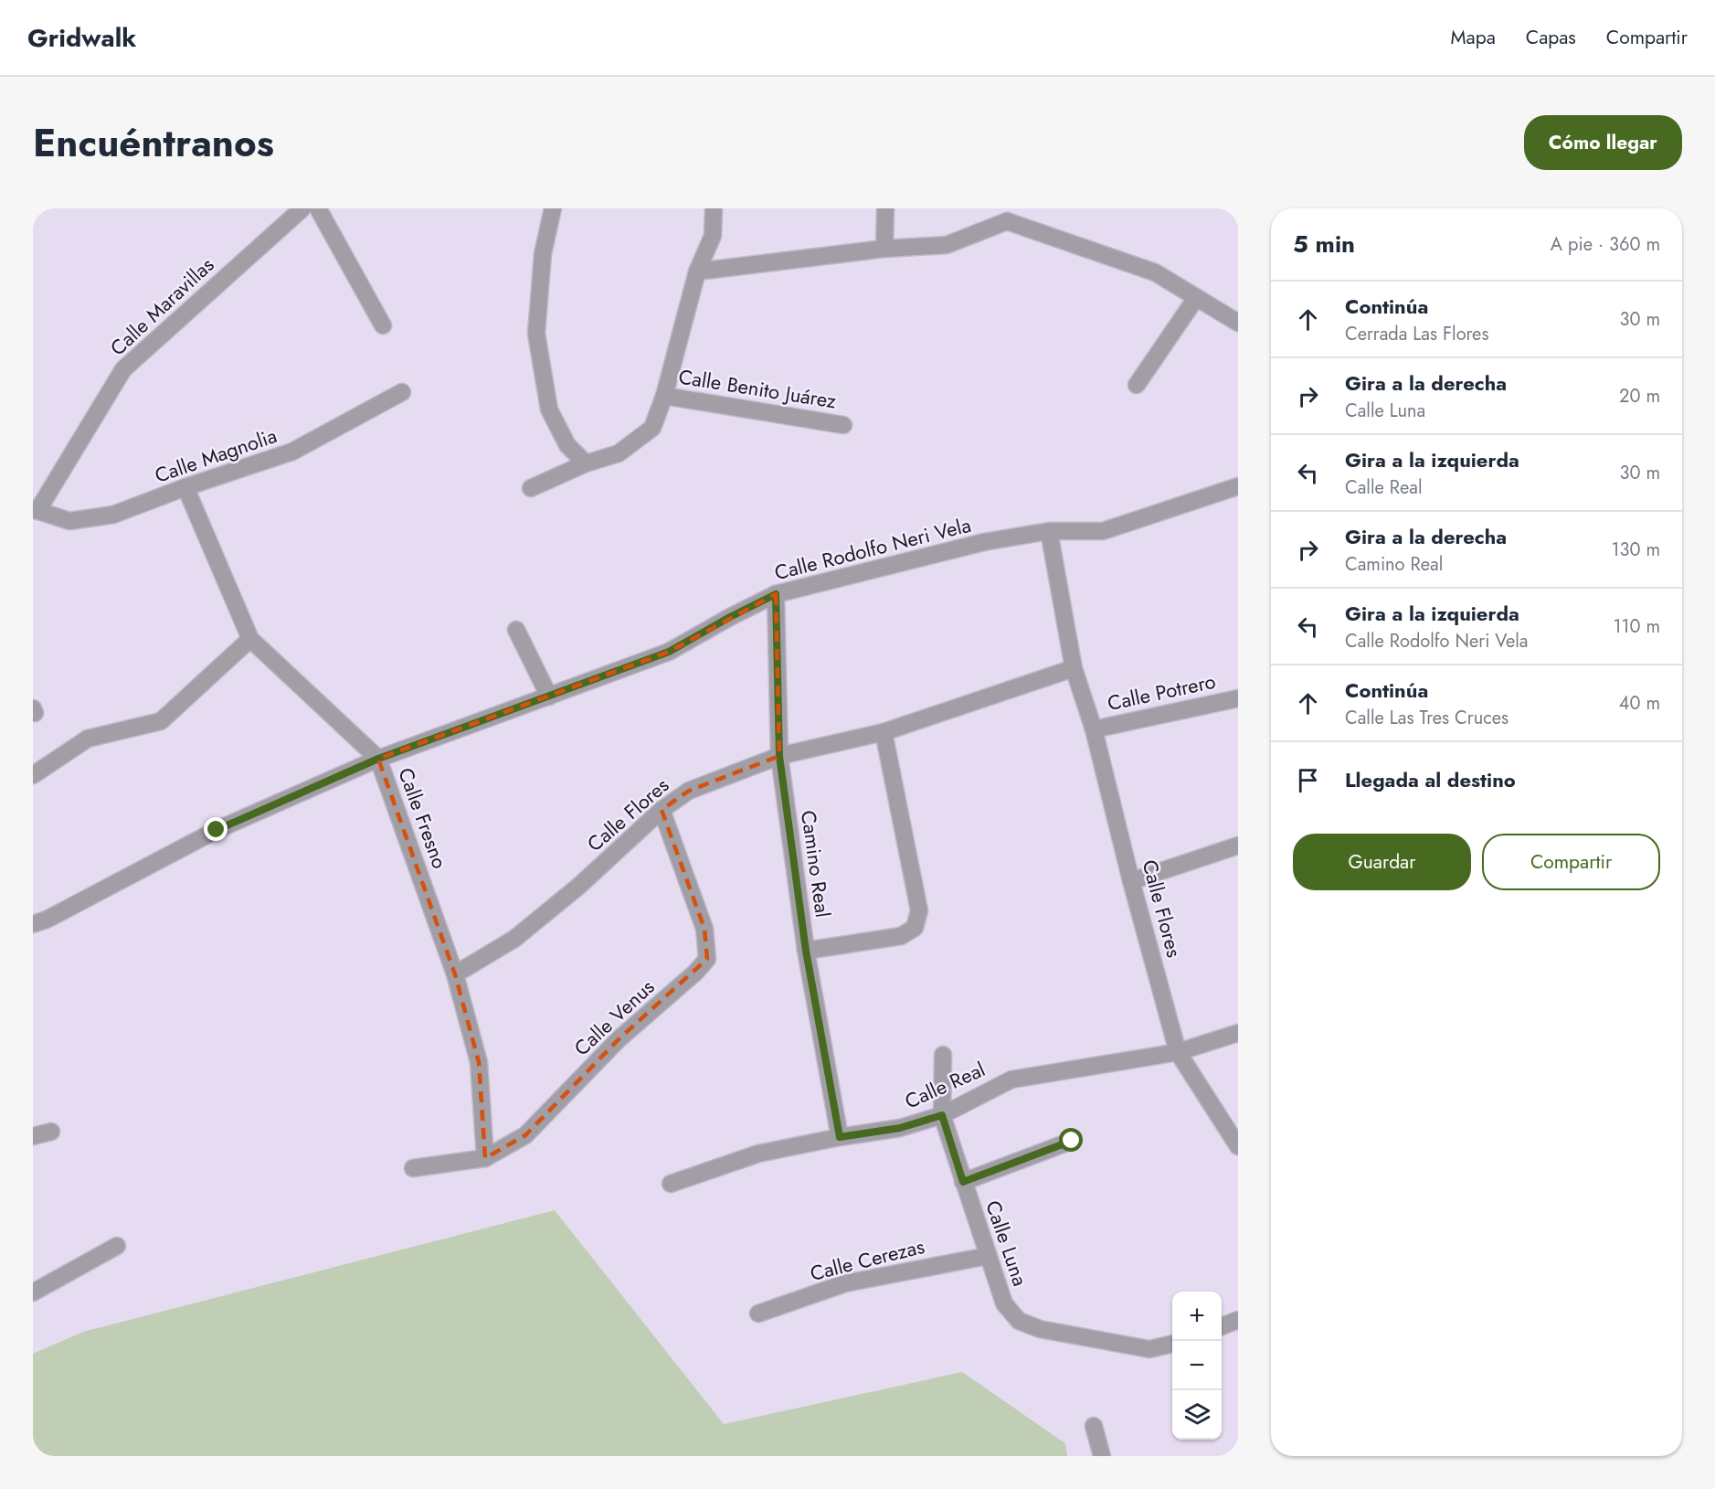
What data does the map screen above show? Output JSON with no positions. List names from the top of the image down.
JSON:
{
  "streets": {
    "street": [
      "Calle Maravillas",
      "Calle Benito Juárez",
      "Calle Magnolia",
      "Calle Rodolfo Neri Vela",
      "Calle Potrero",
      "Calle Flores",
      "Calle Fresno",
      "Camino Real",
      "Calle Venus",
      "Calle Real",
      "Calle Luna",
      "Calle Cerezas"
    ]
  },
  "crossings": [
    ["Calle Maravillas", "Calle Magnolia"],
    ["Calle Magnolia", "Calle Fresno"],
    ["Calle Rodolfo Neri Vela", "Calle Flores"],
    ["Calle Rodolfo Neri Vela", "Calle Fresno"],
    ["Calle Rodolfo Neri Vela", "Camino Real"],
    ["Calle Potrero", "Calle Flores"],
    ["Calle Flores", "Calle Fresno"],
    ["Calle Flores", "Camino Real"],
    ["Calle Flores", "Calle Venus"],
    ["Calle Flores", "Calle Real"],
    ["Calle Fresno", "Calle Venus"],
    ["Camino Real", "Calle Real"],
    ["Calle Real", "Calle Luna"],
    ["Calle Luna", "Calle Cerezas"]
  ],
  "page": {
    "header": "Gridwalk",
    "nav": ["Mapa", "Capas", "Compartir"],
    "title": "Encuéntranos",
    "buttons": [
      "Cómo llegar",
      ["Guardar", "Compartir"]
    ],
    "heading": ["5 min", "A pie · 360 m"],
    "list": [
      ["Continúa", "Cerrada Las Flores", "30 m"],
      ["Gira a la derecha", "Calle Luna", "20 m"],
      ["Gira a la izquierda", "Calle Real", "30 m"],
      ["Gira a la derecha", "Camino Real", "130 m"],
      ["Gira a la izquierda", "Calle Rodolfo Neri Vela", "110 m"],
      ["Continúa", "Calle Las Tres Cruces", "40 m"],
      "Llegada al destino"
    ],
    "map_buttons": ["+", "−"]
  }
}
